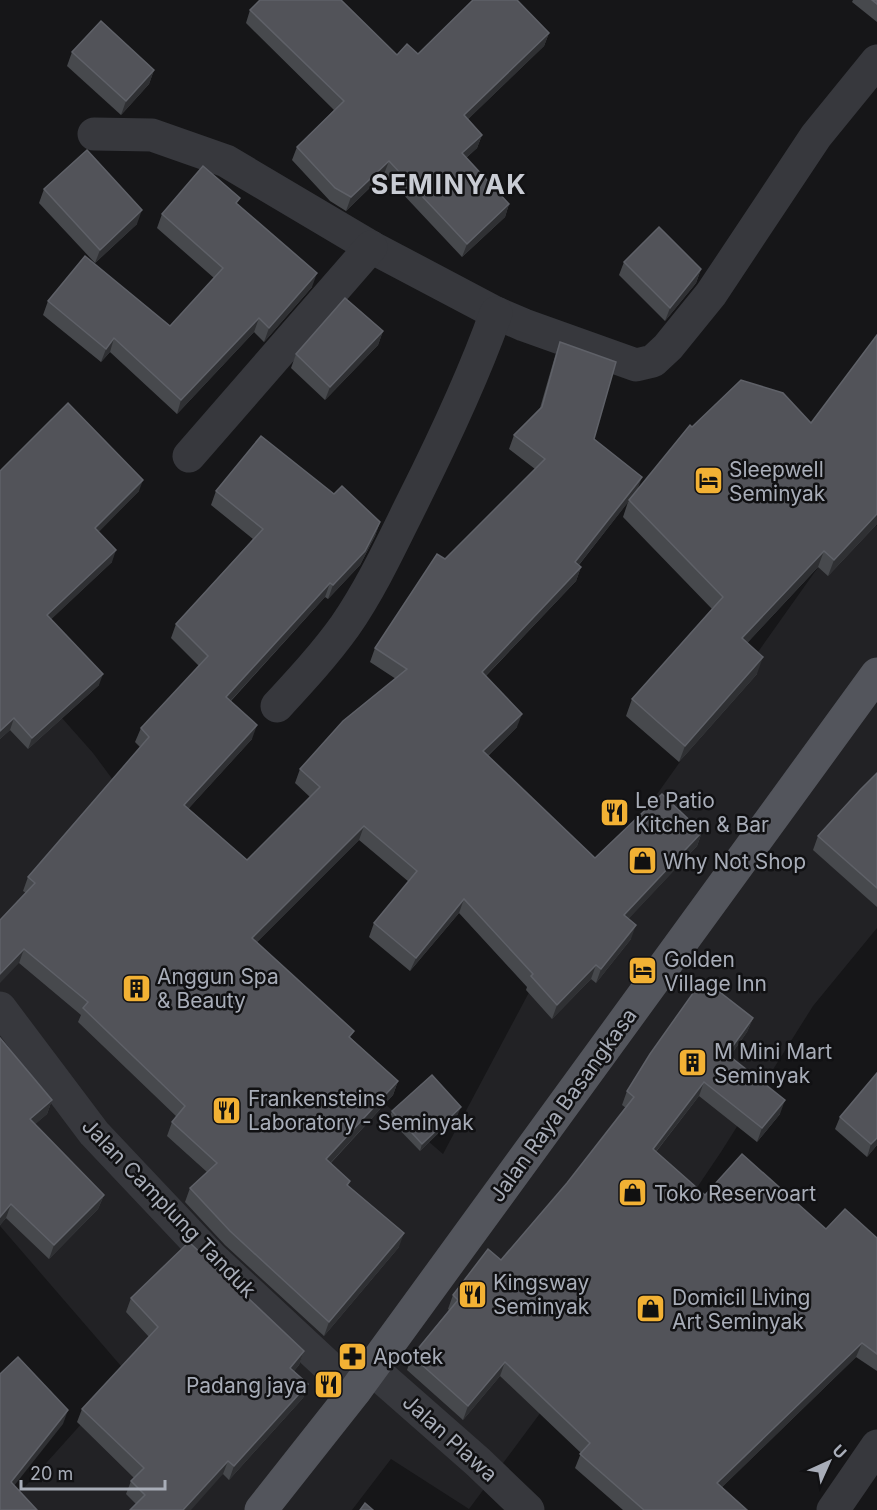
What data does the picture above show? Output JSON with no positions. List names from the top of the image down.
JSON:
{
  "streets": {
    "main road": ["Jalan Raya Basangkasa"],
    "street": ["Jalan Camplung Tanduk", "Jalan Plawa"]
  },
  "crossings": [
    ["Jalan Raya Basangkasa", "Jalan Camplung Tanduk"],
    ["Jalan Raya Basangkasa", "Jalan Plawa"],
    ["Jalan Camplung Tanduk", "Jalan Plawa"]
  ],
  "districts": ["SEMINYAK"],
  "places": {
    "hotel": ["Sleepwell Seminyak", "Golden Village Inn"],
    "restaurant": [
      "Le Patio Kitchen & Bar",
      "Frankensteins Laboratory - Seminyak",
      "Kingsway Seminyak",
      "Padang jaya"
    ],
    "shop": ["Why Not Shop", "Toko Reservoart", "Domicil Living Art Seminyak"],
    "building": ["Anggun Spa & Beauty", "M Mini Mart Seminyak"],
    "pharmacy": ["Apotek"]
  },
  "scale_bar": "20 m",
  "north": "top right"
}
